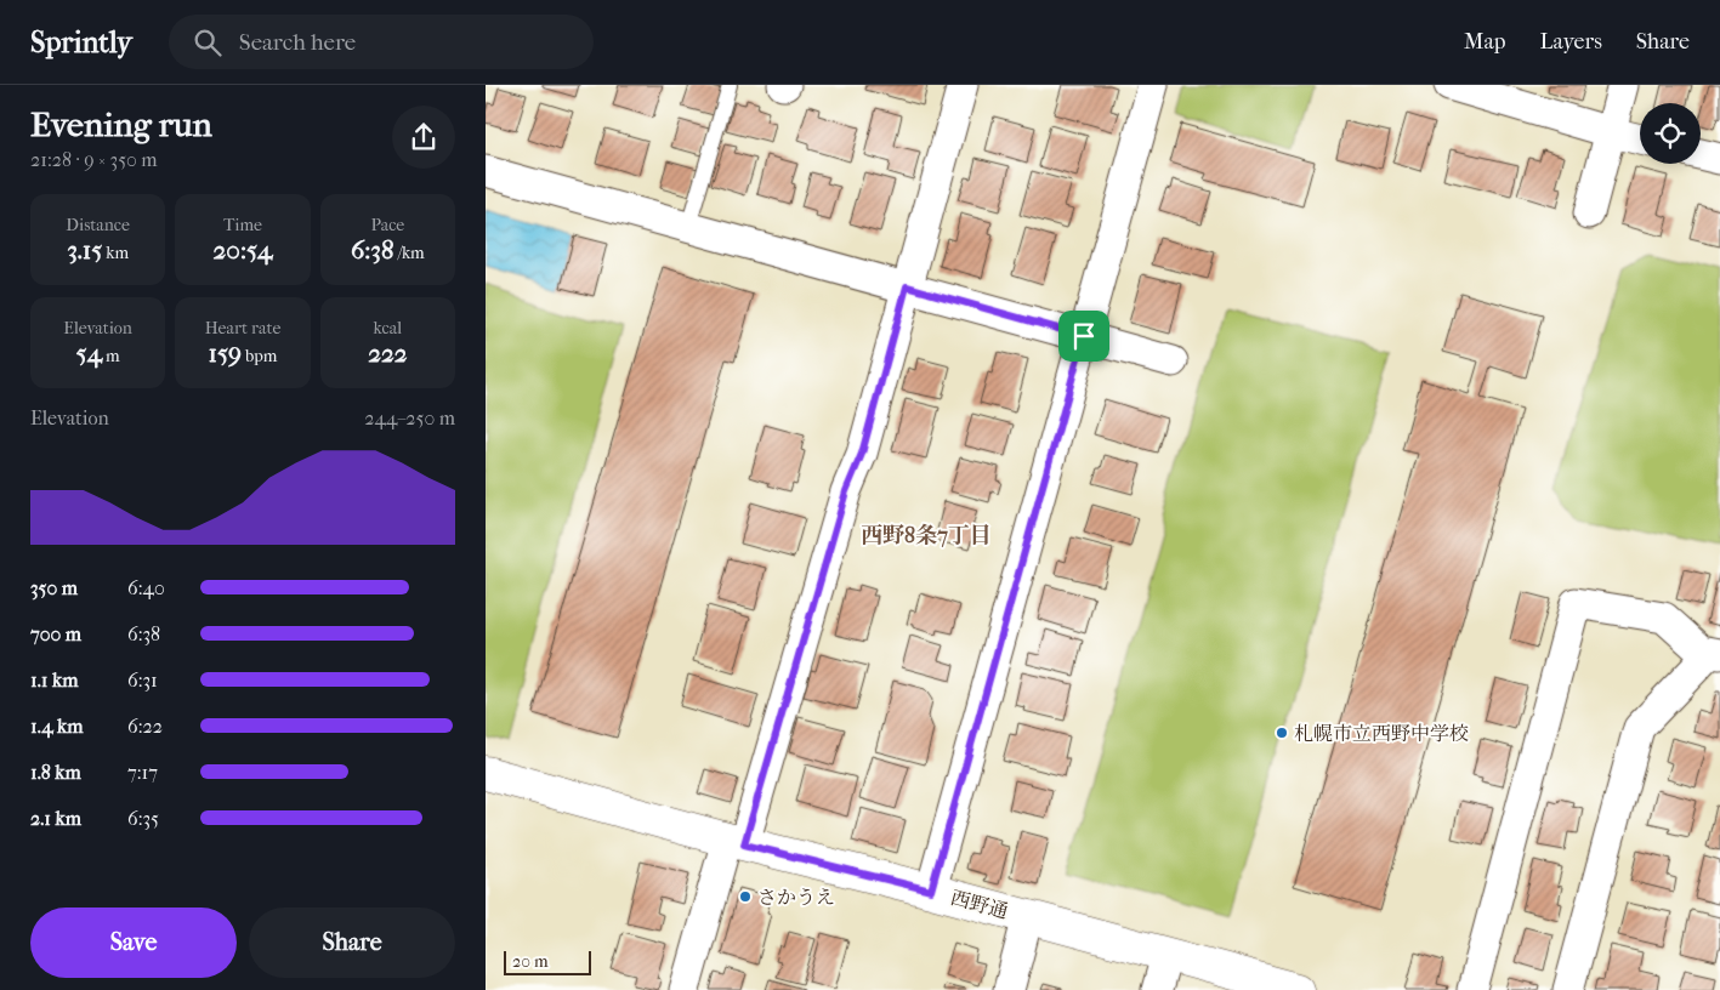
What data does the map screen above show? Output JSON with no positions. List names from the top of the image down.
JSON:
{
  "streets": {
    "street": ["西野通"]
  },
  "districts": ["西野8条7丁目"],
  "places": ["札幌市立西野中学校", "さかうえ"],
  "scale_bar": "20 m",
  "page": {
    "header": "Sprintly",
    "search": "Search here",
    "nav": ["Map", "Layers", "Share"],
    "heading": ["Evening run", "21:28 · 9 × 350 m"],
    "stats": [
      ["Distance", "3.15 km"],
      ["Time", "20:54"],
      ["Pace", "6:38 /km"],
      ["Elevation", "54 m"],
      ["Heart rate", "159 bpm"],
      ["kcal", "222"]
    ],
    "chart": ["Elevation", "244–250 m"],
    "list": [
      {
        "name": "350 m",
        "note": "6:40"
      },
      {
        "name": "700 m",
        "note": "6:38"
      },
      {
        "name": "1.1 km",
        "note": "6:31"
      },
      {
        "name": "1.4 km",
        "note": "6:22"
      },
      {
        "name": "1.8 km",
        "note": "7:17"
      },
      {
        "name": "2.1 km",
        "note": "6:35"
      }
    ],
    "buttons": ["Save", "Share"],
    "scale": "20 m"
  }
}
